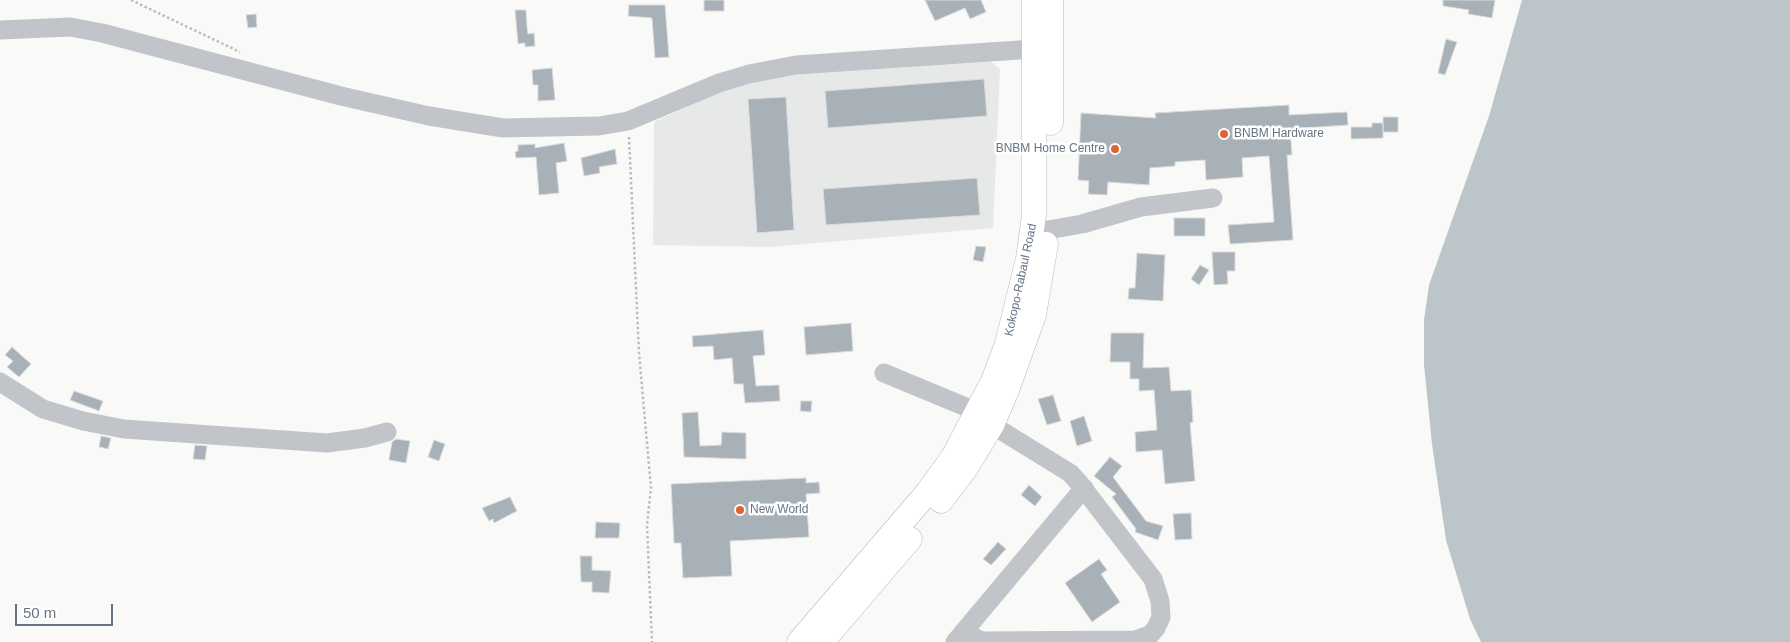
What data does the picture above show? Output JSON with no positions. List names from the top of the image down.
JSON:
{
  "streets": {
    "main road": ["Kokopo-Rabaul Road"]
  },
  "places": ["BNBM Hardware", "BNBM Home Centre", "New World"],
  "scale_bar": "50 m"
}
